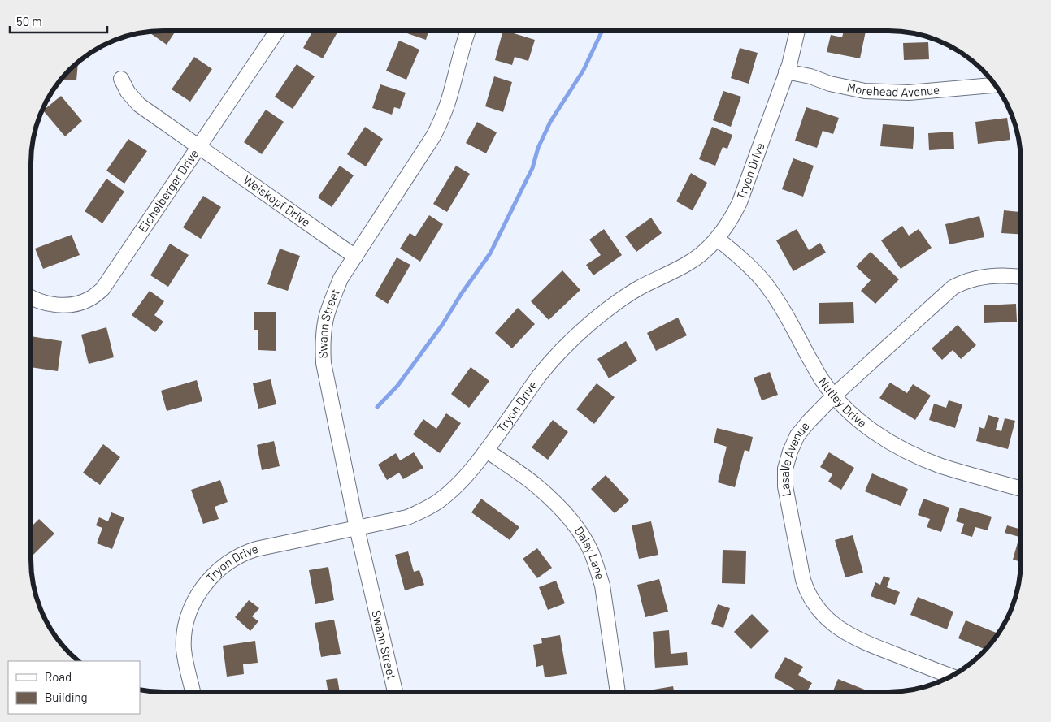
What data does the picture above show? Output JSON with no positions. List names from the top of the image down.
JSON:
{
  "streets": {
    "street": [
      "Morehead Avenue",
      "Tryon Drive",
      "Eichelberger Drive",
      "Weiskopf Drive",
      "Swann Street",
      "Nutley Drive",
      "Lasalle Avenue",
      "Daisy Lane"
    ]
  },
  "crossings": [
    ["Morehead Avenue", "Tryon Drive"],
    ["Tryon Drive", "Swann Street"],
    ["Tryon Drive", "Nutley Drive"],
    ["Tryon Drive", "Daisy Lane"],
    ["Eichelberger Drive", "Weiskopf Drive"],
    ["Weiskopf Drive", "Swann Street"],
    ["Nutley Drive", "Lasalle Avenue"]
  ],
  "legend": ["Road", "Building"],
  "scale_bar": "50 m"
}
